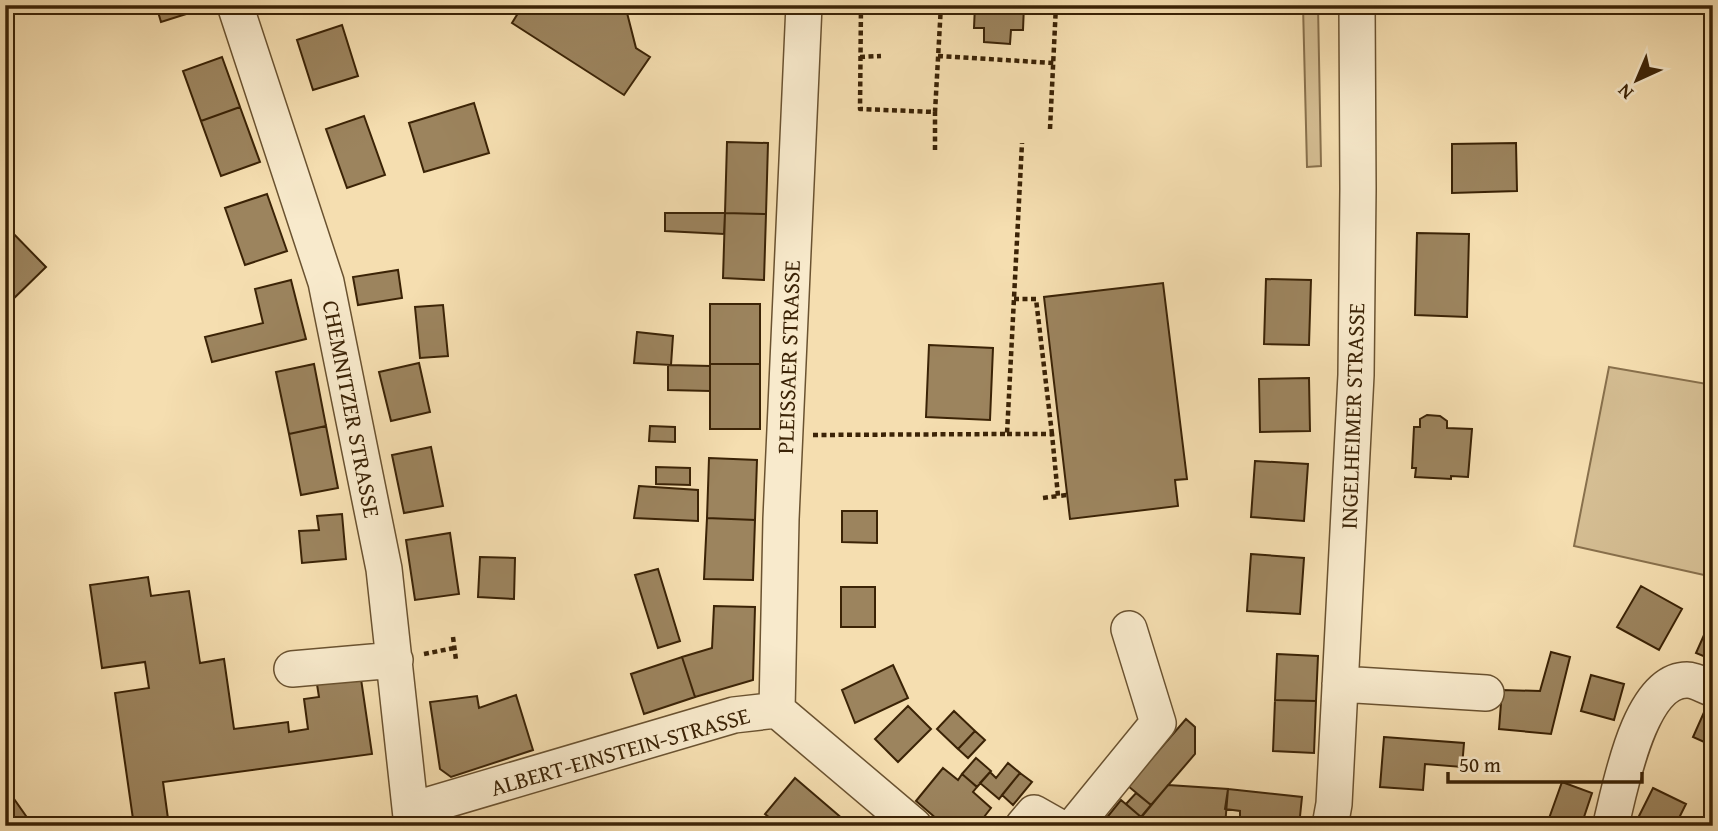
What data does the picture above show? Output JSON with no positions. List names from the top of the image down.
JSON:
{
  "streets": {
    "street": [
      "PLEISSAER STRASSE",
      "CHEMNITZER STRASSE",
      "INGELHEIMER STRASSE",
      "ALBERT-EINSTEIN-STRASSE"
    ]
  },
  "crossings": [
    ["PLEISSAER STRASSE", "ALBERT-EINSTEIN-STRASSE"],
    ["CHEMNITZER STRASSE", "ALBERT-EINSTEIN-STRASSE"]
  ],
  "scale_bar": "50 m",
  "north": "bottom left"
}
